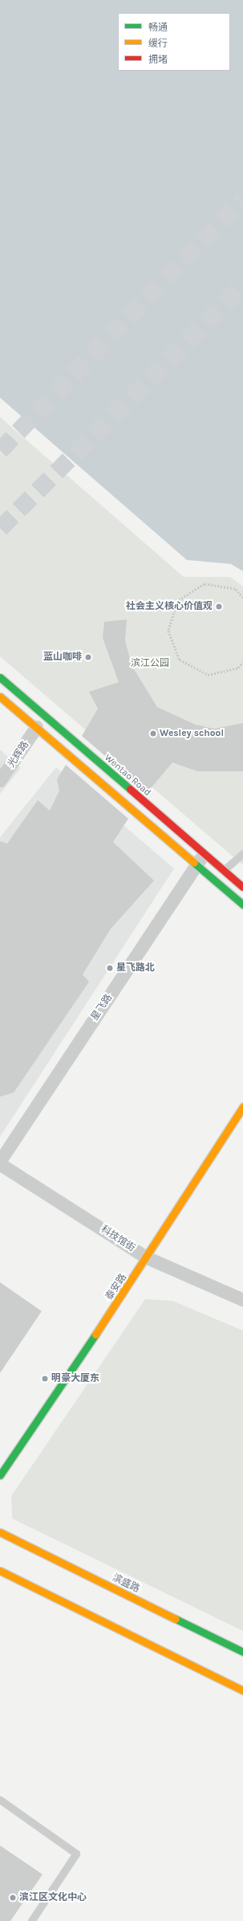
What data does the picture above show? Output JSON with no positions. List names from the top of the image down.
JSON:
{
  "streets": {
    "main road": ["Wentao Road", "泰安路", "滨盛路"],
    "street": ["光辉路", "星飞路", "科技馆街"]
  },
  "crossings": [
    ["Wentao Road", "星飞路"],
    ["科技馆街", "泰安路"]
  ],
  "parks": ["滨江公园"],
  "places": [
    "社会主义核心价值观",
    "蓝山咖啡",
    "Wesley school",
    "星飞路北",
    "明豪大厦东",
    "滨江区文化中心"
  ],
  "legend": ["畅通", "缓行", "拥堵"]
}
